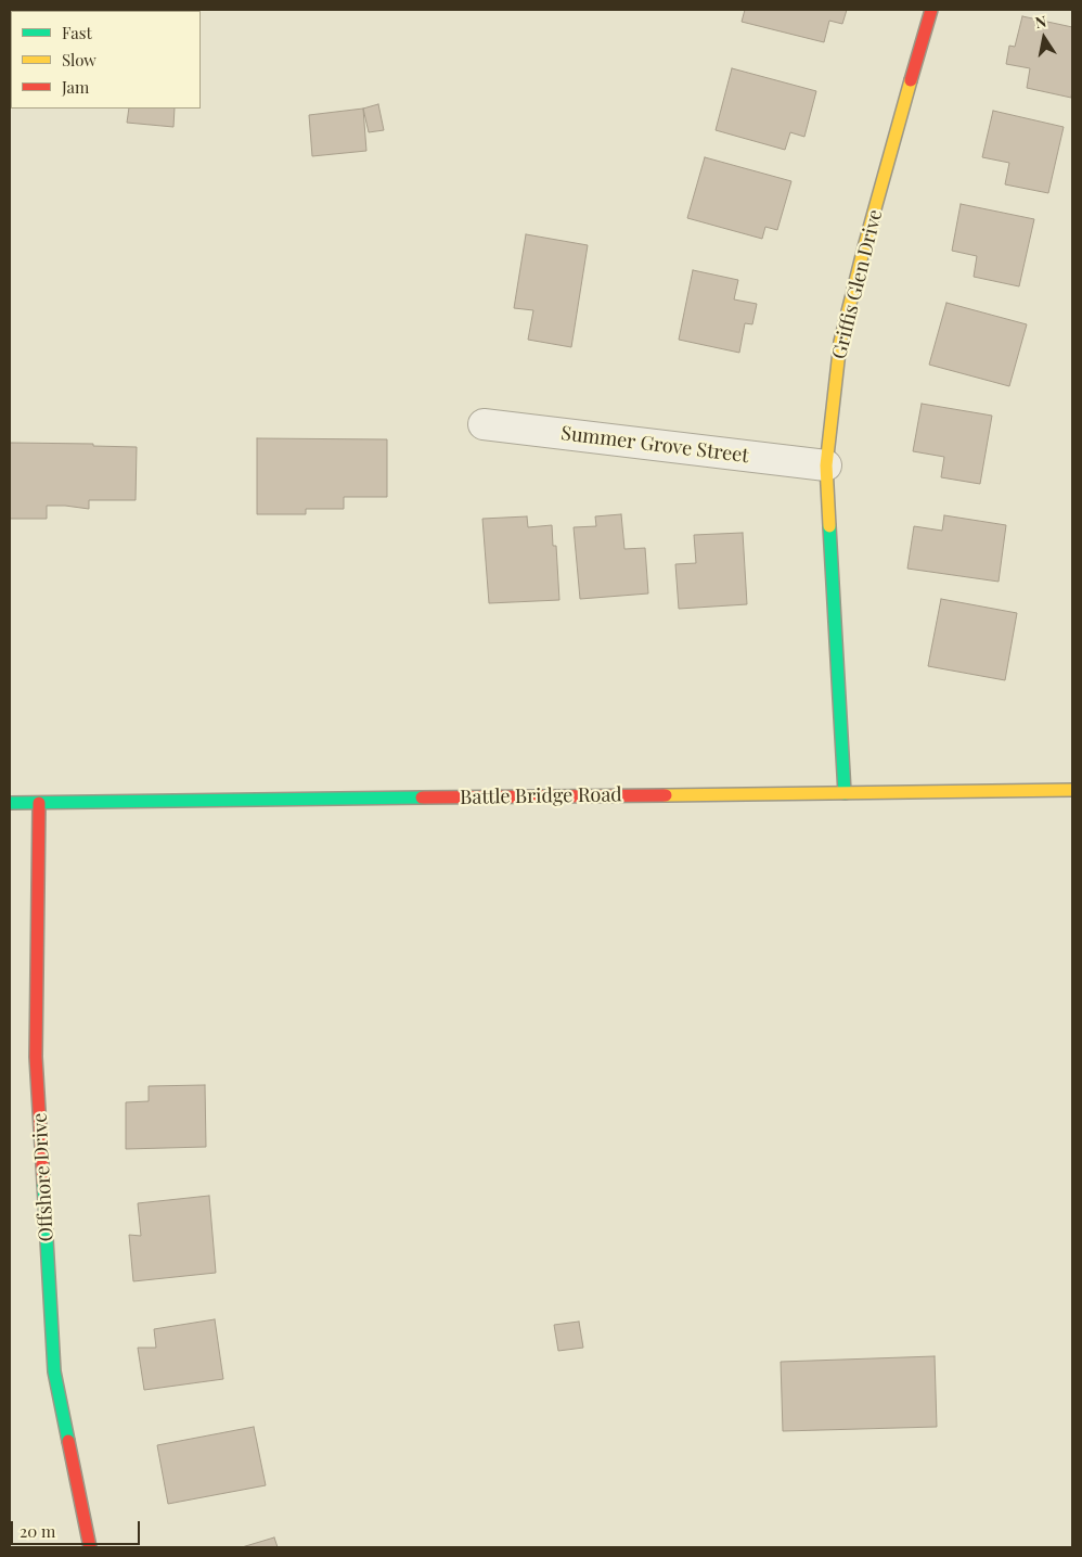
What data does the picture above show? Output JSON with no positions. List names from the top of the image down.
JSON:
{
  "streets": {
    "street": [
      "Griffis Glen Drive",
      "Summer Grove Street",
      "Battle Bridge Road",
      "Offshore Drive"
    ]
  },
  "crossings": [
    ["Griffis Glen Drive", "Summer Grove Street"],
    ["Griffis Glen Drive", "Battle Bridge Road"],
    ["Battle Bridge Road", "Offshore Drive"]
  ],
  "legend": ["Fast", "Slow", "Jam"],
  "scale_bar": "20 m",
  "north": "top"
}
